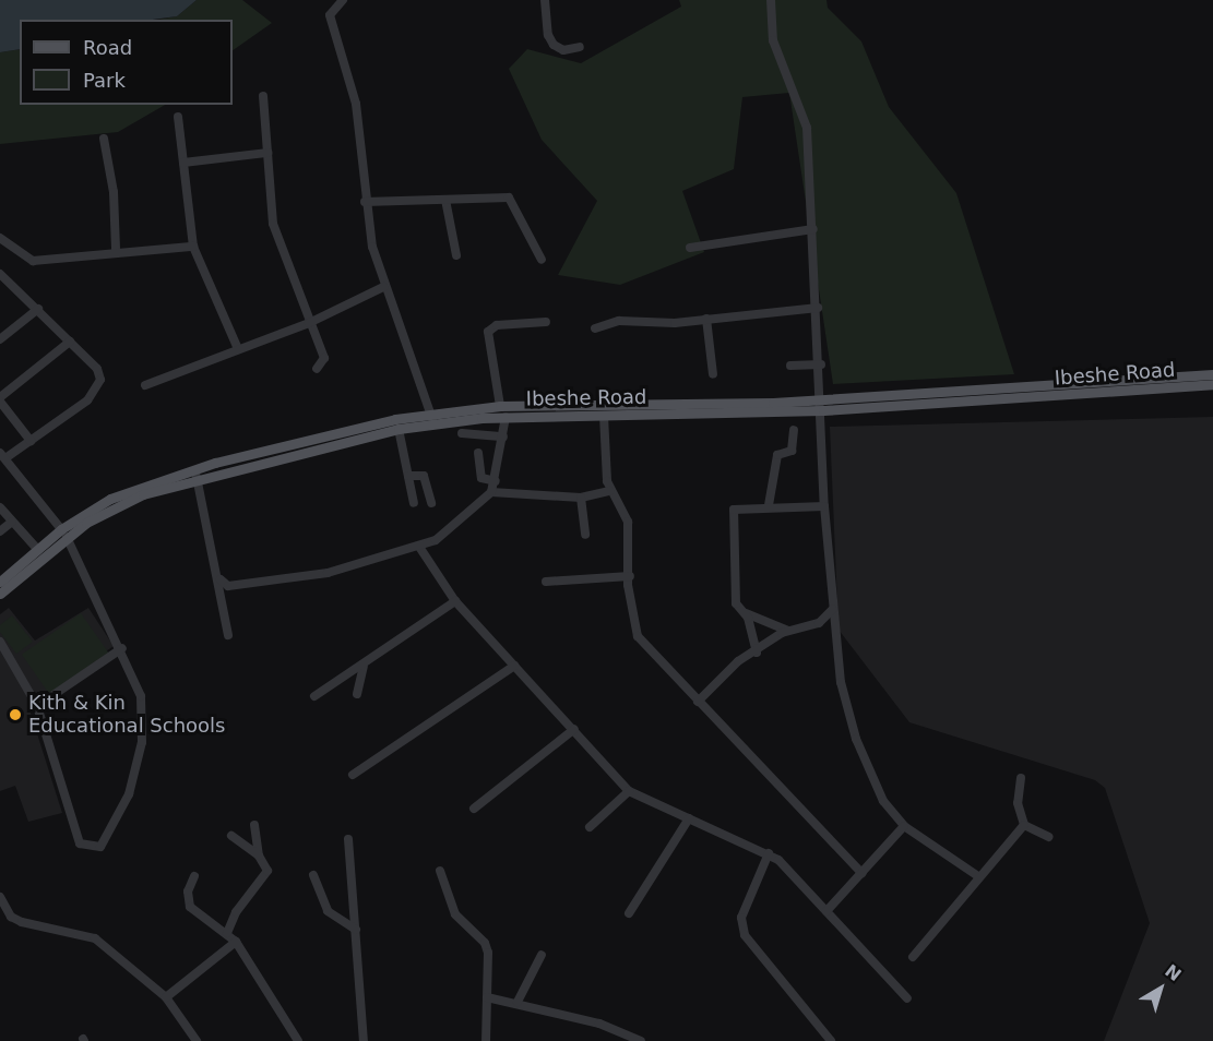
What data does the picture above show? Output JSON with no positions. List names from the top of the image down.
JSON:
{
  "streets": {
    "main road": ["Ibeshe Road"]
  },
  "places": ["Kith & Kin Educational Schools"],
  "legend": ["Road", "Park"],
  "north": "top right"
}
